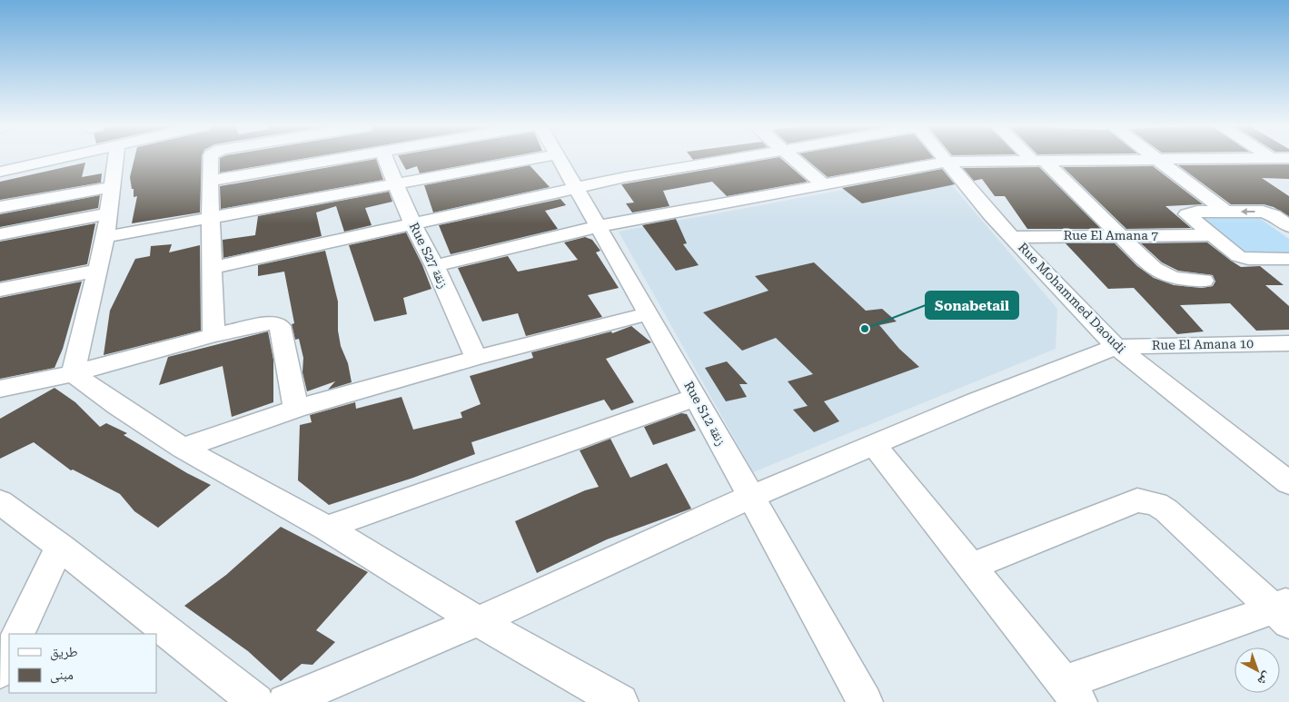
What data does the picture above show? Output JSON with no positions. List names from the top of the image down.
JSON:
{
  "streets": {
    "street": [
      "Rue El Amana 7",
      "Rue S27 زنقة",
      "Rue Mohammed Daoudi",
      "Rue El Amana 10",
      "Rue S12 زنقة"
    ]
  },
  "crossings": [
    ["Rue El Amana 7", "Rue Mohammed Daoudi"],
    ["Rue Mohammed Daoudi", "Rue El Amana 10"],
    ["Rue El Amana 10", "Rue S12 زنقة"]
  ],
  "places": ["Sonabetail"],
  "legend": ["طريق", "مبنى"],
  "north": "bottom right"
}
